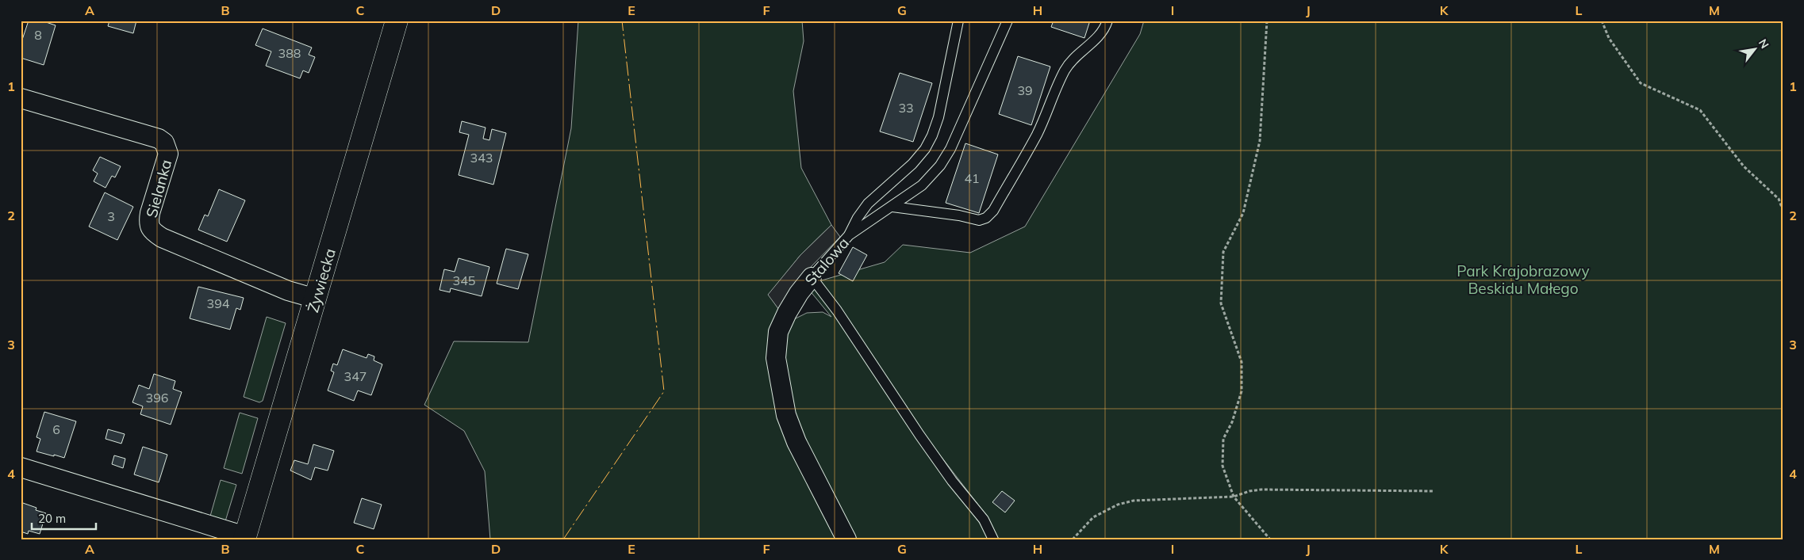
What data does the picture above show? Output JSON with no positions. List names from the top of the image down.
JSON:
{
  "streets": {
    "main road": ["Żywiecka"],
    "street": ["Sielanka", "Stalowa"]
  },
  "crossings": [
    ["Sielanka", "Żywiecka"]
  ],
  "parks": ["Park Krajobrazowy Beskidu Małego"],
  "house_numbers": [
    "8",
    "388",
    "39",
    "33",
    "343",
    "41",
    "3",
    "345",
    "394",
    "347",
    "396",
    "6"
  ],
  "scale_bar": "20 m",
  "north": "top right",
  "grid": {
    "columns": [
      "A",
      "B",
      "C",
      "D",
      "E",
      "F",
      "G",
      "H",
      "I",
      "J",
      "K",
      "L",
      "M"
    ],
    "rows": [
      "1",
      "2",
      "3",
      "4"
    ]
  }
}
